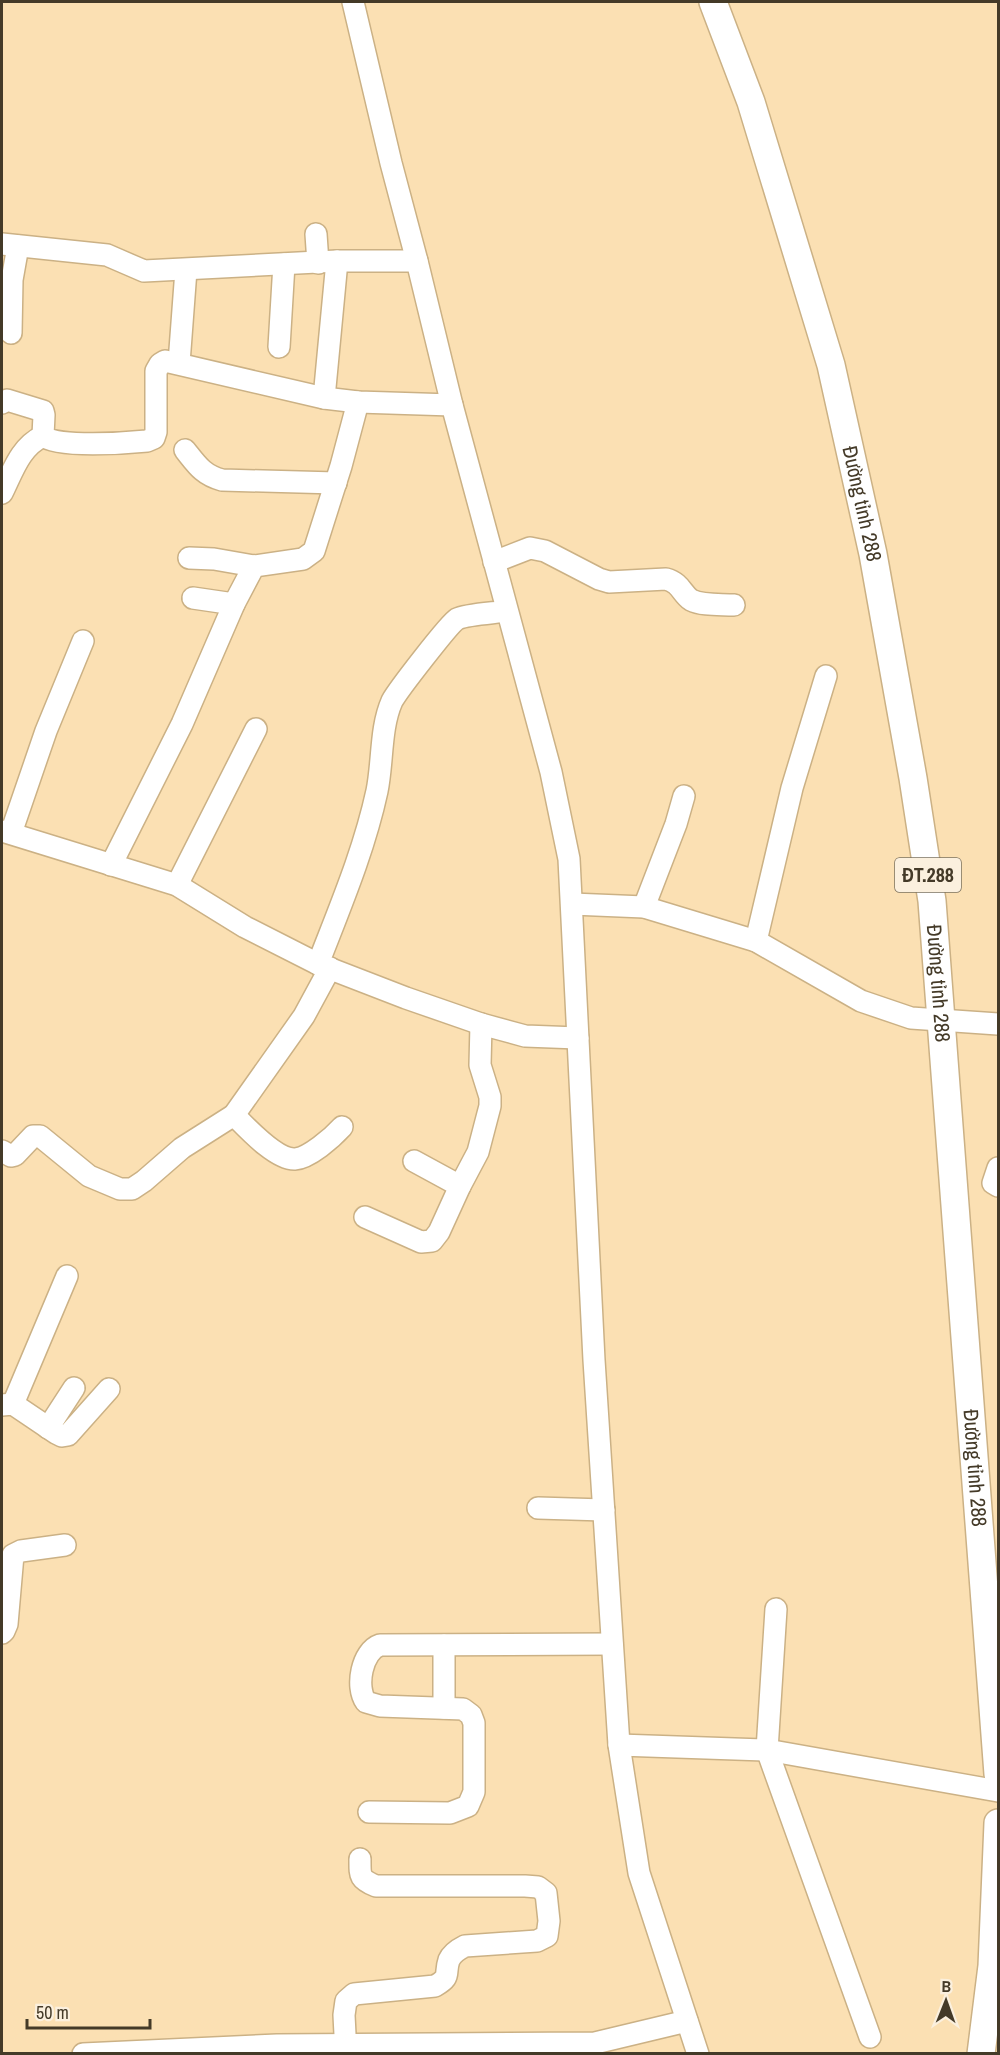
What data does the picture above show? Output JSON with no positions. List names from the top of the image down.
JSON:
{
  "streets": {
    "main road": ["Đường tỉnh 288", "ĐT.288"]
  },
  "scale_bar": "50 m",
  "north": "top"
}
